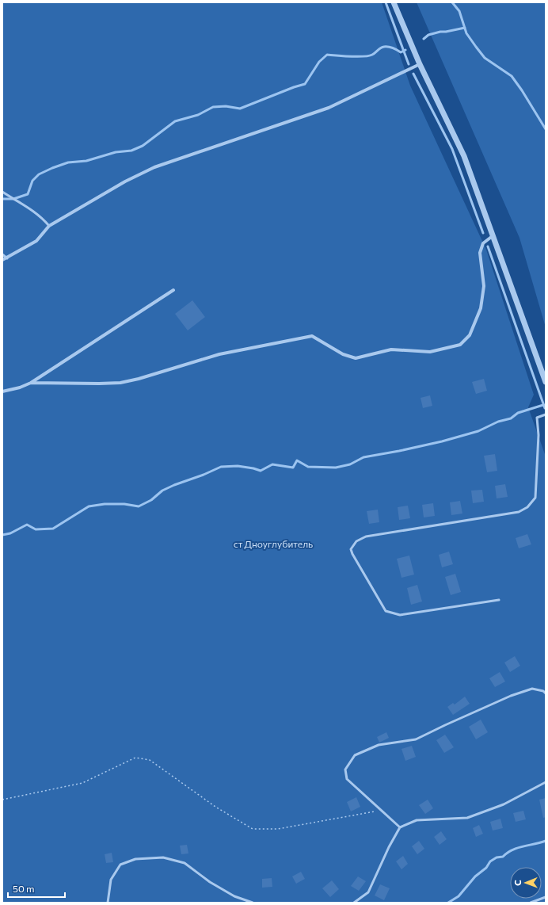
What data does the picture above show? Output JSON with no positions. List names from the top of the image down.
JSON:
{
  "parks": ["ст Дноуглубитель"],
  "scale_bar": "50 m",
  "north": "left"
}
